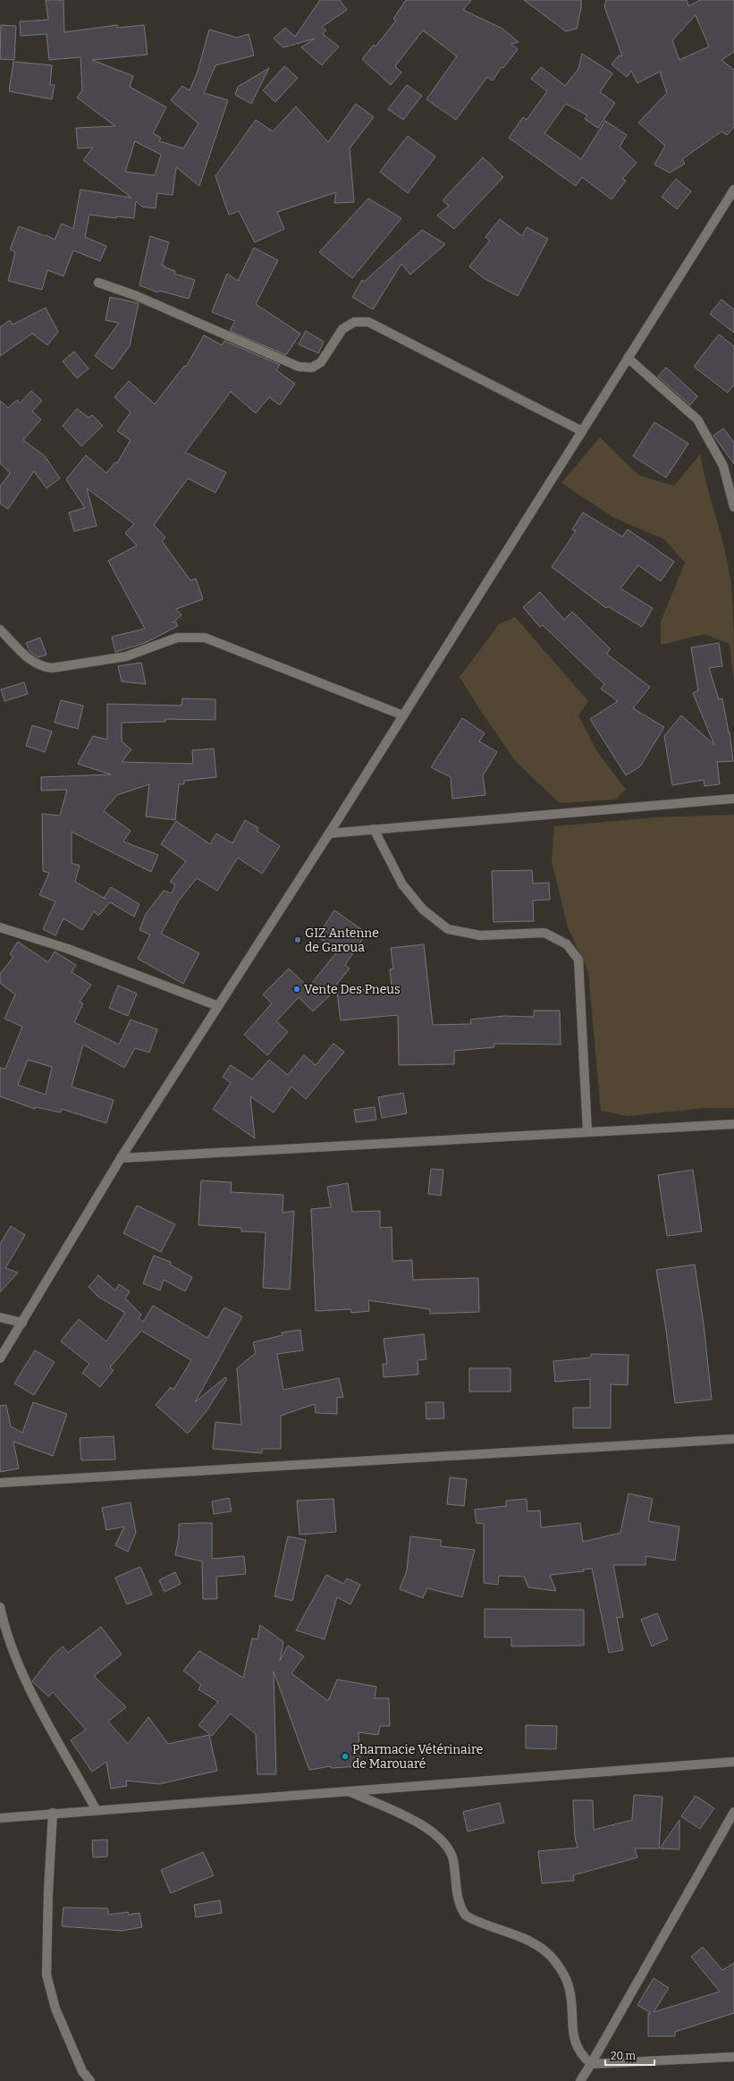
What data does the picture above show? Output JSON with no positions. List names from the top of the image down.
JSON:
{
  "places": ["GIZ Antenne de Garoua", "Vente Des Pneus", "Pharmacie Vétérinaire de Marouaré"],
  "scale_bar": "20 m"
}
